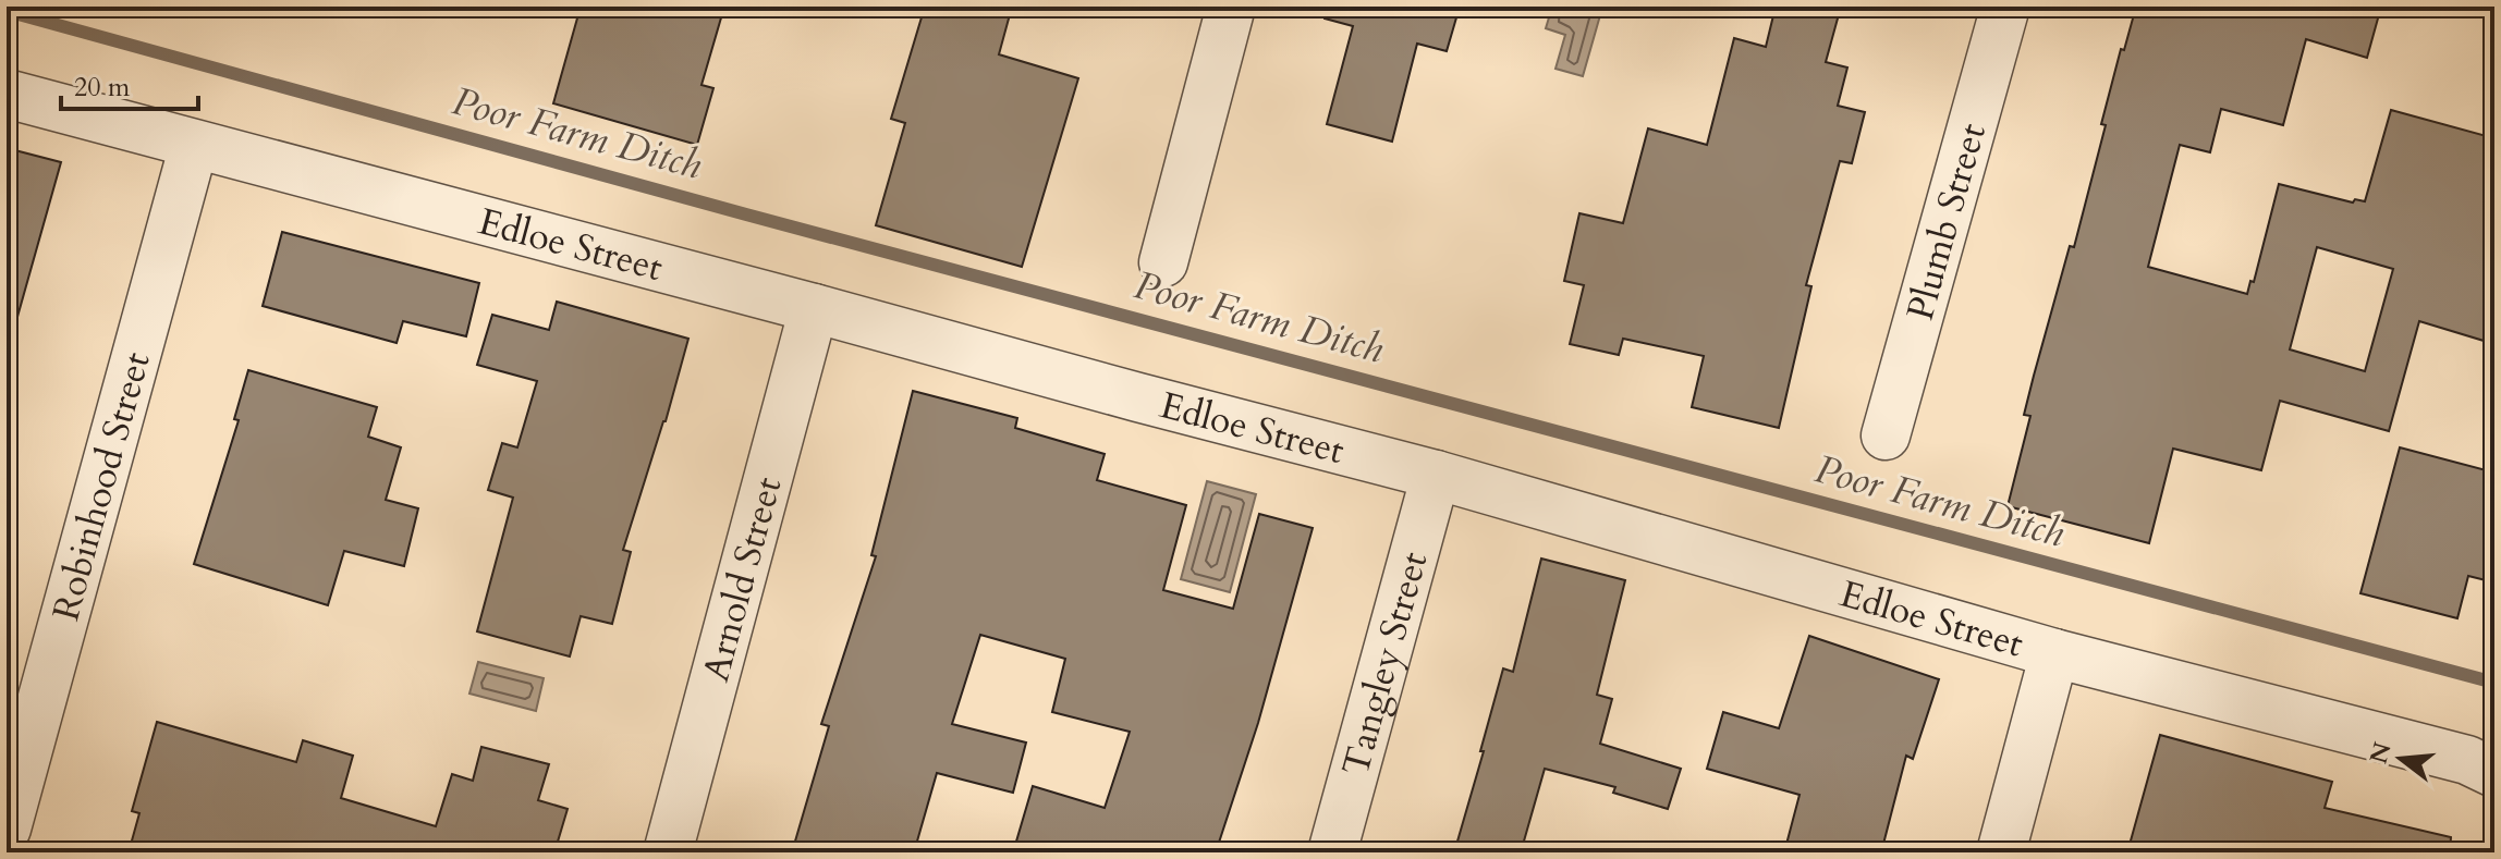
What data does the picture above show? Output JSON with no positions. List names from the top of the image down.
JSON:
{
  "streets": {
    "street": [
      "Plumb Street",
      "Edloe Street",
      "Robinhood Street",
      "Arnold Street",
      "Tangley Street"
    ]
  },
  "crossings": [
    ["Edloe Street", "Robinhood Street"],
    ["Edloe Street", "Arnold Street"],
    ["Edloe Street", "Tangley Street"]
  ],
  "water": ["Poor Farm Ditch"],
  "scale_bar": "20 m",
  "north": "left"
}
